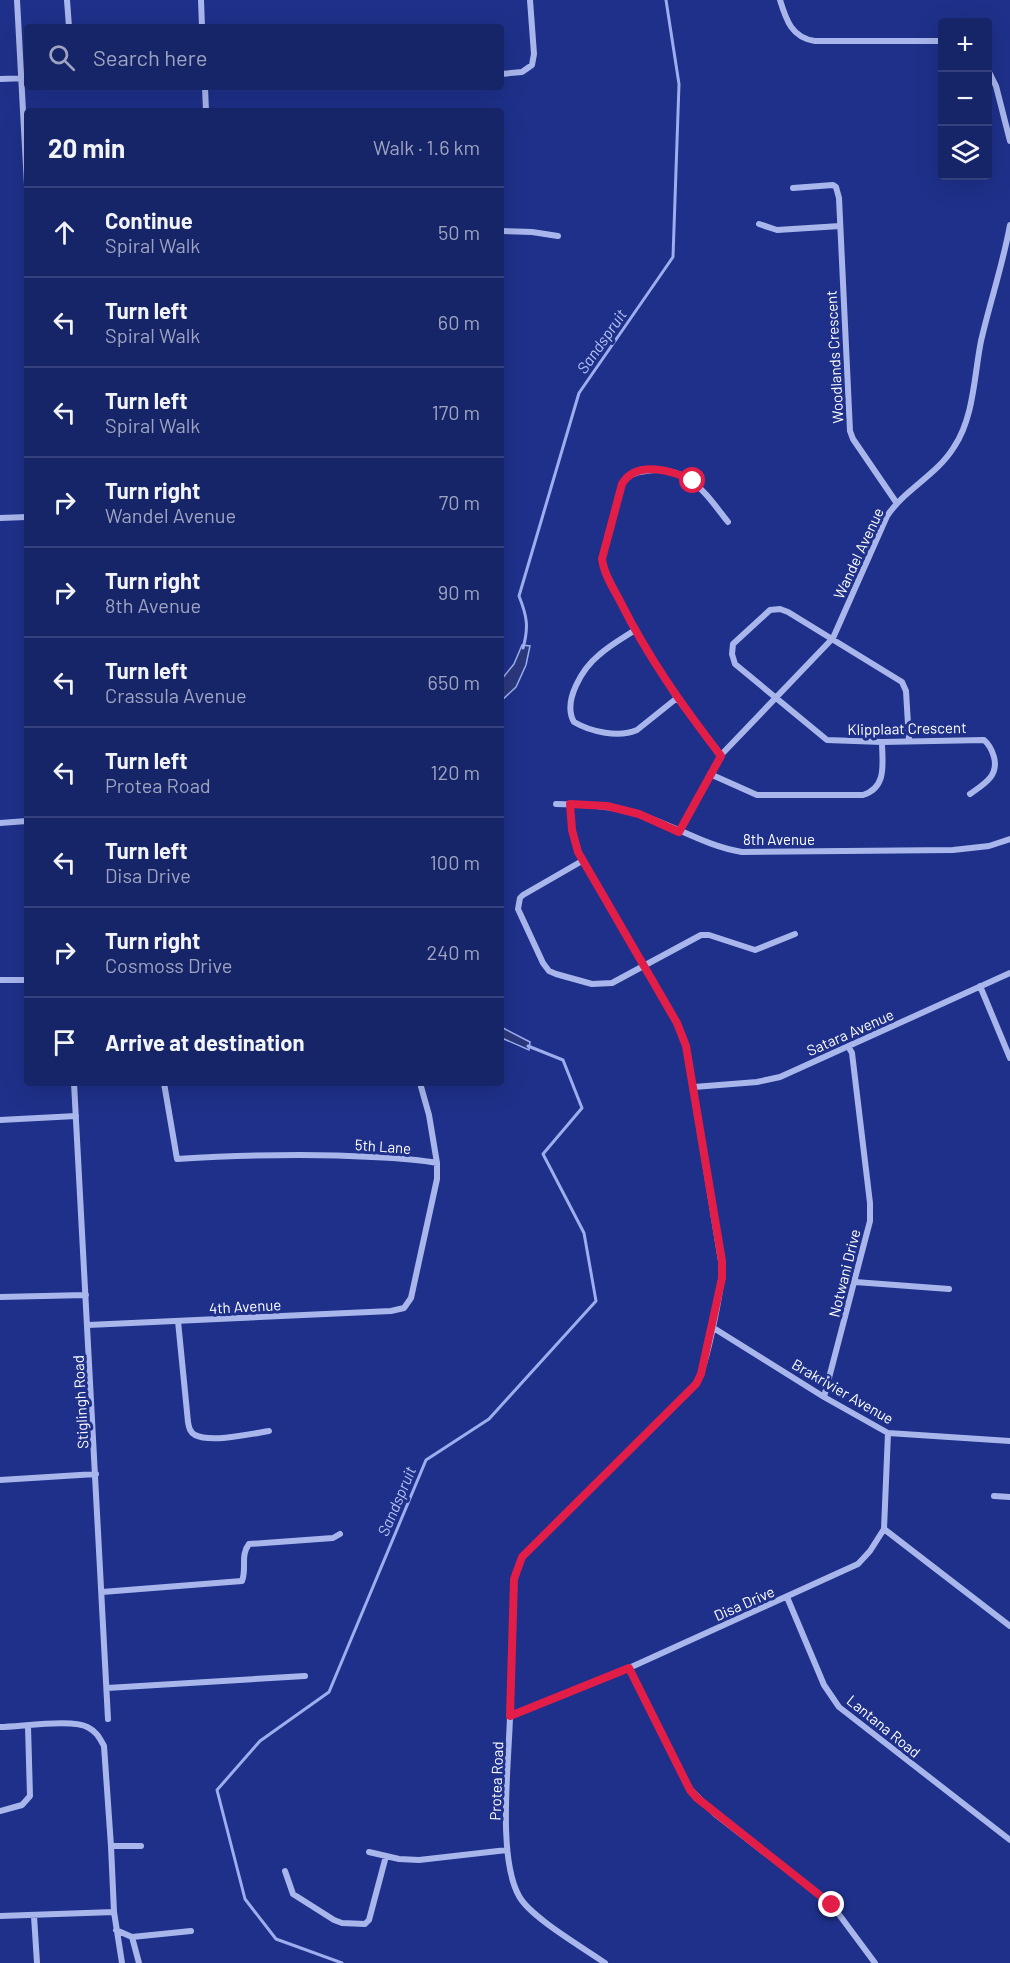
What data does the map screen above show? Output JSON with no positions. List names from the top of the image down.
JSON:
{
  "streets": {
    "street": [
      "Woodlands Crescent",
      "Wandel Avenue",
      "Klipplaat Crescent",
      "8th Avenue",
      "Satara Avenue",
      "5th Lane",
      "Notwani Drive",
      "4th Avenue",
      "Brakrivier Avenue",
      "Stiglingh Road",
      "Disa Drive",
      "Lantana Road",
      "Protea Road"
    ]
  },
  "crossings": [
    ["Woodlands Crescent", "Wandel Avenue"],
    ["Wandel Avenue", "Klipplaat Crescent"],
    ["Wandel Avenue", "8th Avenue"],
    ["Satara Avenue", "Notwani Drive"],
    ["5th Lane", "4th Avenue"],
    ["Notwani Drive", "Brakrivier Avenue"],
    ["4th Avenue", "Stiglingh Road"],
    ["Brakrivier Avenue", "Protea Road"],
    ["Disa Drive", "Lantana Road"],
    ["Disa Drive", "Protea Road"]
  ],
  "water": ["Sandspruit"],
  "page": {
    "map_buttons": ["+", "−"],
    "search": "Search here",
    "heading": ["20 min", "Walk · 1.6 km"],
    "list": [
      ["Continue", "Spiral Walk", "50 m"],
      ["Turn left", "Spiral Walk", "60 m"],
      ["Turn left", "Spiral Walk", "170 m"],
      ["Turn right", "Wandel Avenue", "70 m"],
      ["Turn right", "8th Avenue", "90 m"],
      ["Turn left", "Crassula Avenue", "650 m"],
      ["Turn left", "Protea Road", "120 m"],
      ["Turn left", "Disa Drive", "100 m"],
      ["Turn right", "Cosmoss Drive", "240 m"],
      "Arrive at destination"
    ]
  }
}
